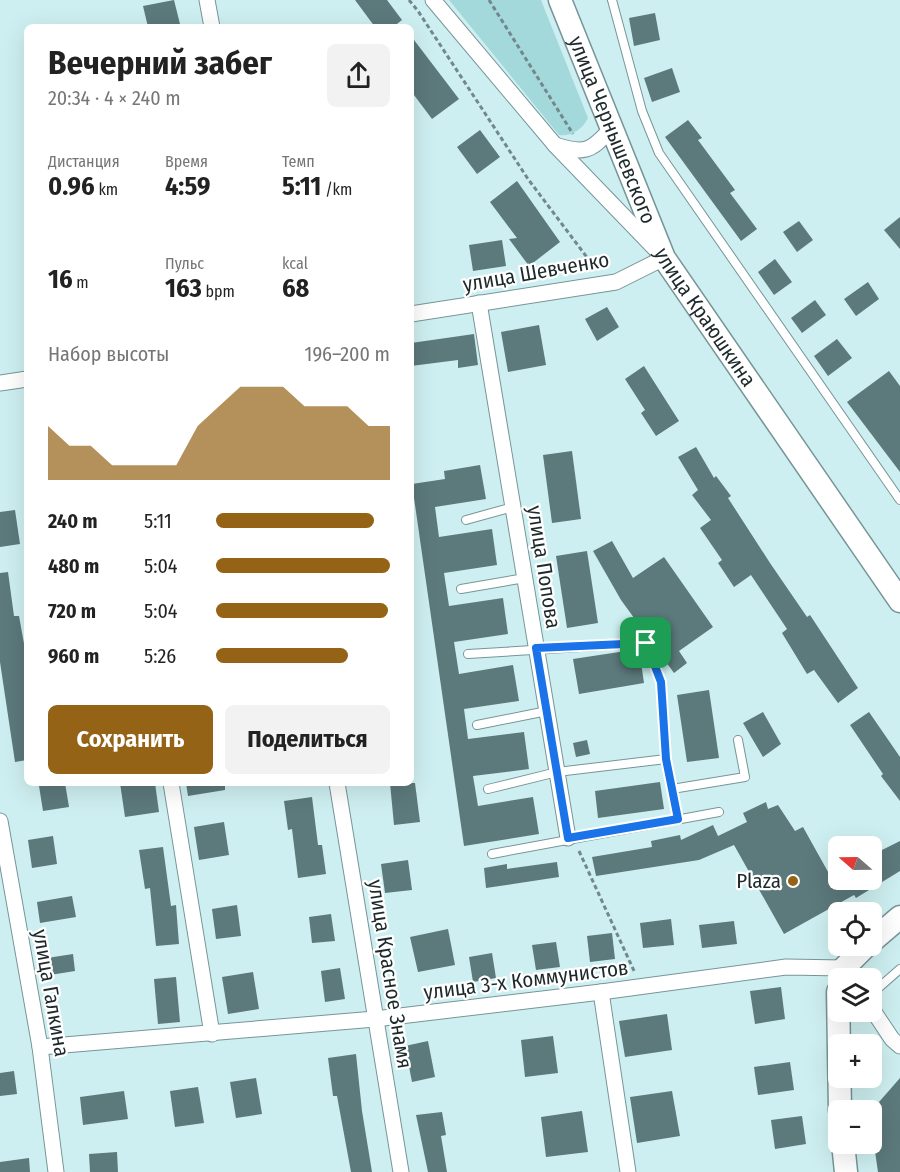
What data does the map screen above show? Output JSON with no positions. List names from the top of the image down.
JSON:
{
  "streets": {
    "main road": ["улица Чернышевского", "улица Краюшкина"],
    "street": [
      "улица Шевченко",
      "улица Попова",
      "улица Красное Знамя",
      "улица 3-х Коммунистов",
      "улица Галкина"
    ]
  },
  "crossings": [
    ["улица Чернышевского", "улица Шевченко"],
    ["улица Чернышевского", "улица Краюшкина"],
    ["улица Шевченко", "улица Краюшкина"],
    ["улица Шевченко", "улица Попова"],
    ["улица Красное Знамя", "улица 3-х Коммунистов"],
    ["улица 3-х Коммунистов", "улица Галкина"]
  ],
  "places": ["Plaza"],
  "north": "left",
  "page": {
    "heading": ["Вечерний забег", "20:34 · 4 × 240 m"],
    "stats": [
      ["Дистанция", "0.96 km"],
      ["Время", "4:59"],
      ["Темп", "5:11 /km"],
      ["16 m"],
      ["Пульс", "163 bpm"],
      ["kcal", "68"]
    ],
    "chart": ["Набор высоты", "196–200 m"],
    "list": [
      {
        "name": "240 m",
        "note": "5:11"
      },
      {
        "name": "480 m",
        "note": "5:04"
      },
      {
        "name": "720 m",
        "note": "5:04"
      },
      {
        "name": "960 m",
        "note": "5:26"
      }
    ],
    "buttons": ["Сохранить", "Поделиться"],
    "map_buttons": ["+", "−"]
  }
}
